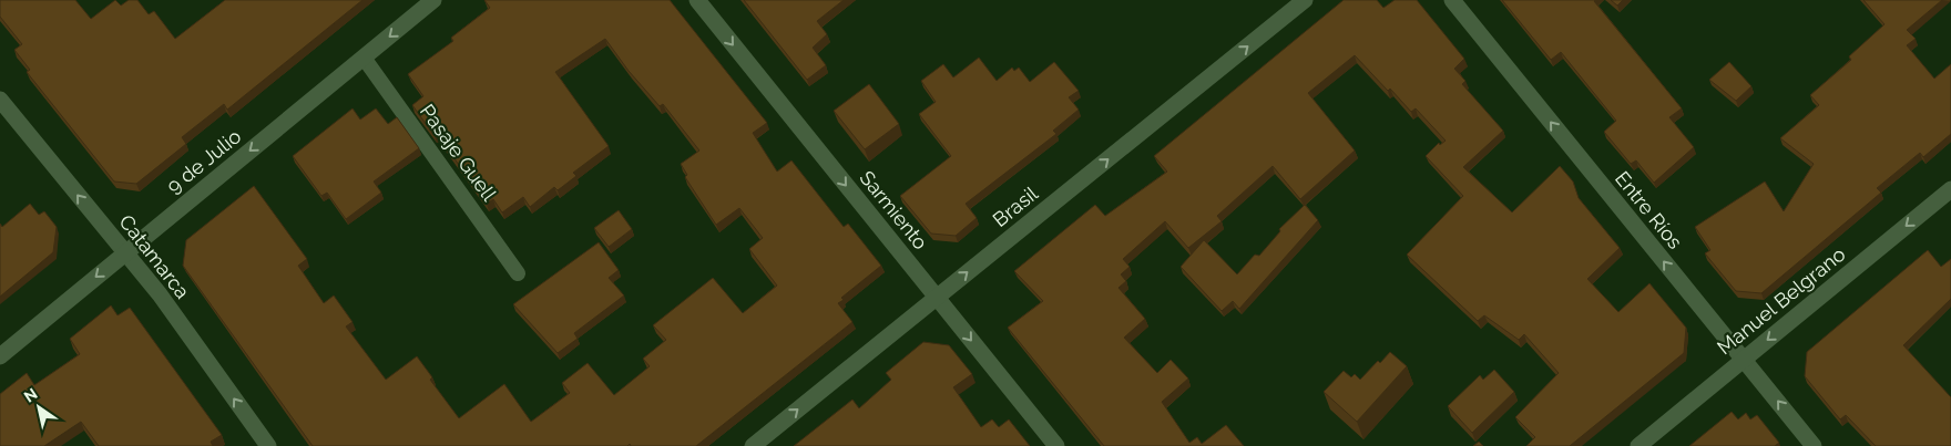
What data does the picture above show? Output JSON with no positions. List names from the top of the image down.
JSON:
{
  "streets": {
    "street": [
      "9 de Julio",
      "Brasil",
      "Sarmiento",
      "Entre Ríos",
      "Catamarca",
      "Manuel Belgrano"
    ],
    "lane": ["Pasaje Guell"]
  },
  "crossings": [
    ["Pasaje Guell", "9 de Julio"],
    ["9 de Julio", "Catamarca"],
    ["Brasil", "Sarmiento"],
    ["Entre Ríos", "Manuel Belgrano"]
  ],
  "one_way": [
    "9 de Julio",
    "Brasil",
    "Sarmiento",
    "Entre Ríos",
    "Catamarca",
    "Manuel Belgrano"
  ],
  "north": "top left"
}
